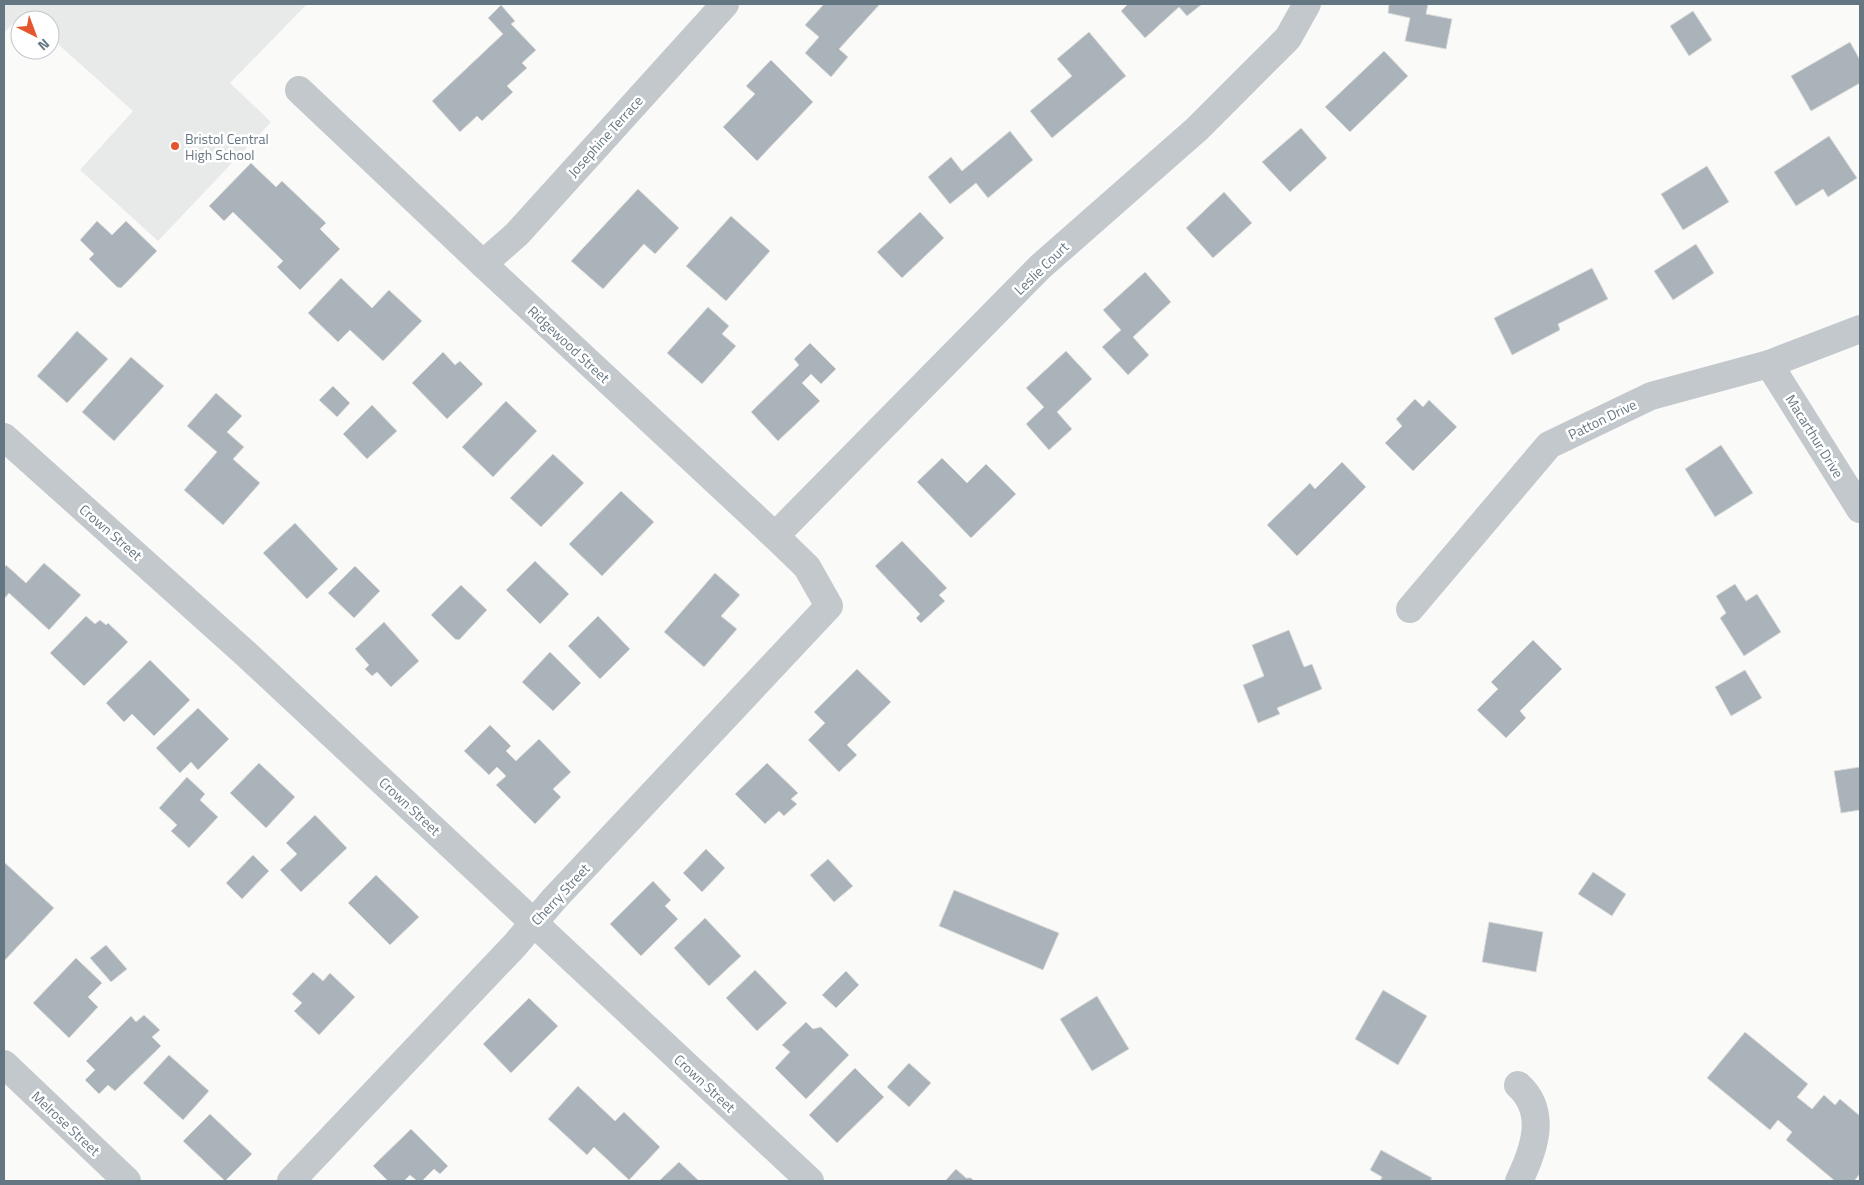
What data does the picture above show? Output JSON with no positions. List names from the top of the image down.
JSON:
{
  "streets": {
    "street": [
      "Josephine Terrace",
      "Leslie Court",
      "Ridgewood Street",
      "Patton Drive",
      "Macarthur Drive",
      "Crown Street",
      "Cherry Street",
      "Melrose Street"
    ]
  },
  "crossings": [
    ["Josephine Terrace", "Ridgewood Street"],
    ["Leslie Court", "Ridgewood Street"],
    ["Ridgewood Street", "Cherry Street"],
    ["Patton Drive", "Macarthur Drive"],
    ["Crown Street", "Cherry Street"]
  ],
  "places": ["Bristol Central High School"],
  "north": "bottom right"
}
